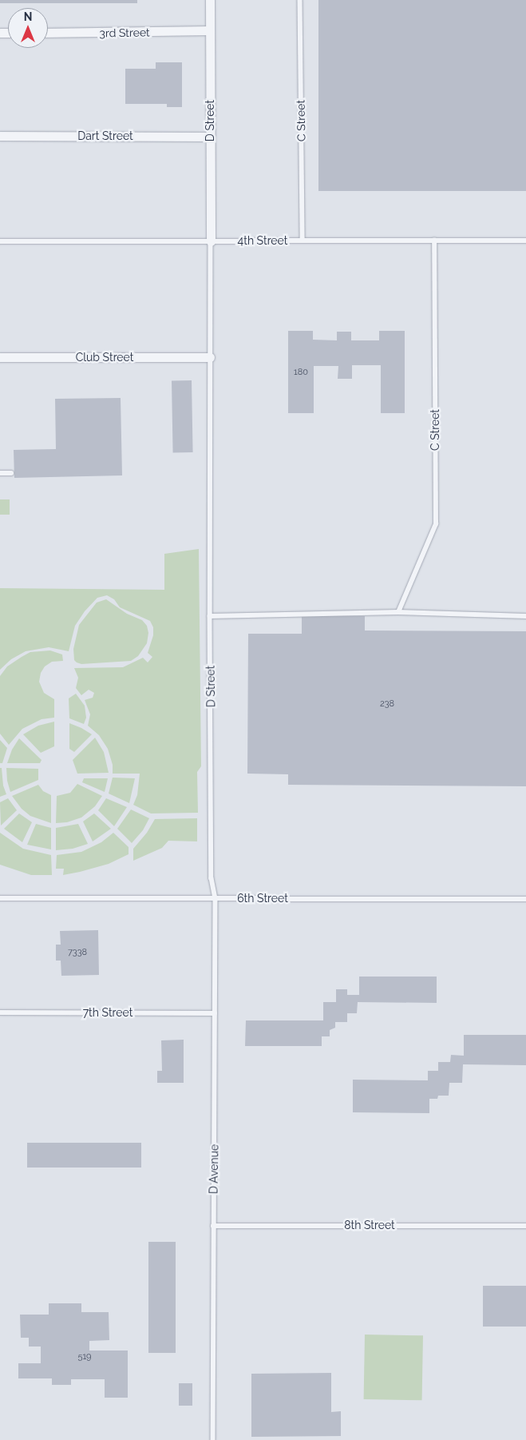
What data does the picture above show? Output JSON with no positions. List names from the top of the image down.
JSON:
{
  "streets": {
    "street": [
      "3rd Street",
      "D Street",
      "Dart Street",
      "Club Street"
    ],
    "lane": [
      "C Street",
      "4th Street",
      "6th Street",
      "7th Street",
      "D Avenue",
      "8th Street"
    ]
  },
  "crossings": [
    ["3rd Street", "D Street"],
    ["D Street", "Dart Street"],
    ["D Street", "4th Street"],
    ["D Street", "Club Street"],
    ["D Street", "6th Street"],
    ["D Street", "D Avenue"],
    ["C Street", "4th Street"],
    ["6th Street", "D Avenue"],
    ["7th Street", "D Avenue"],
    ["D Avenue", "8th Street"]
  ],
  "house_numbers": [
    "180",
    "238",
    "7338",
    "519"
  ],
  "north": "top"
}
